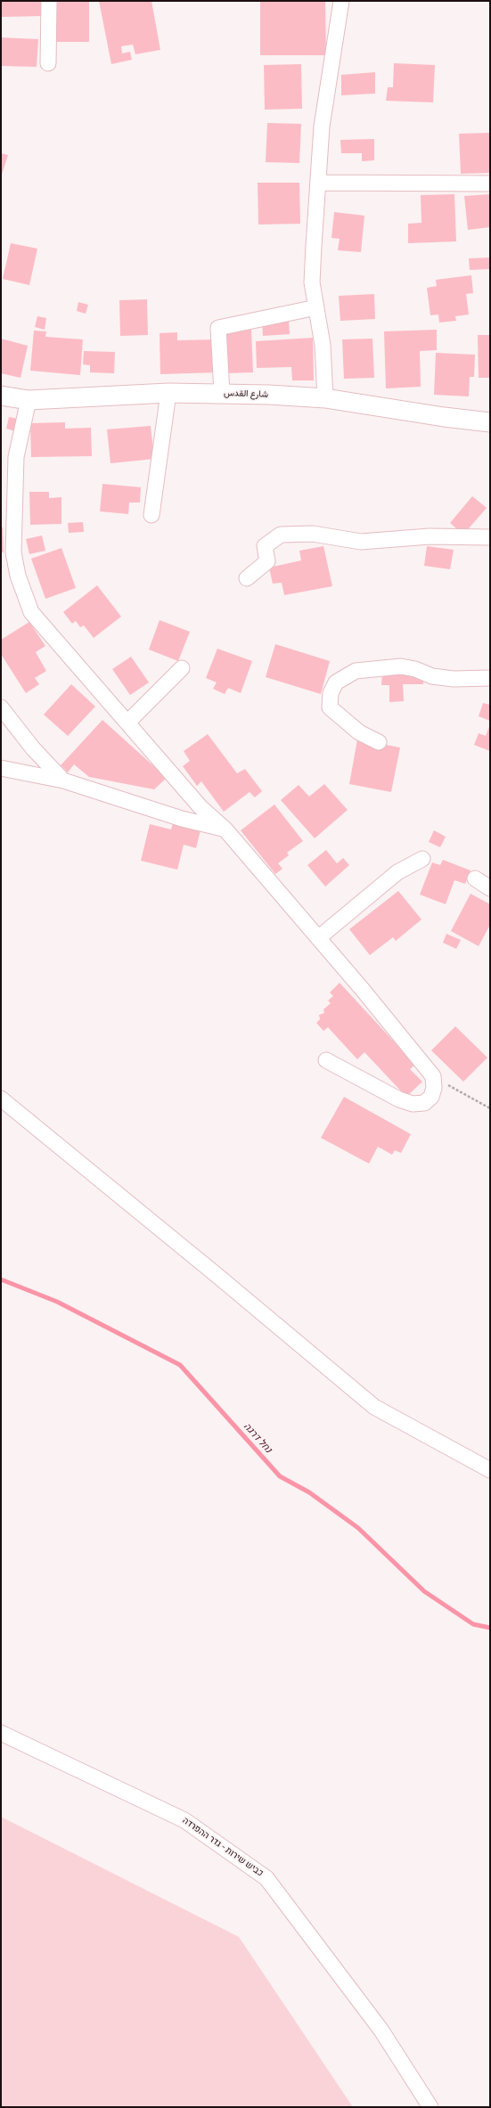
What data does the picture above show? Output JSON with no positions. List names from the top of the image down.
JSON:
{
  "streets": {
    "main road": ["شارع القدس"],
    "street": ["כביש שירות - גדר ההפרדה"]
  },
  "water": ["נחל דרגה"]
}
